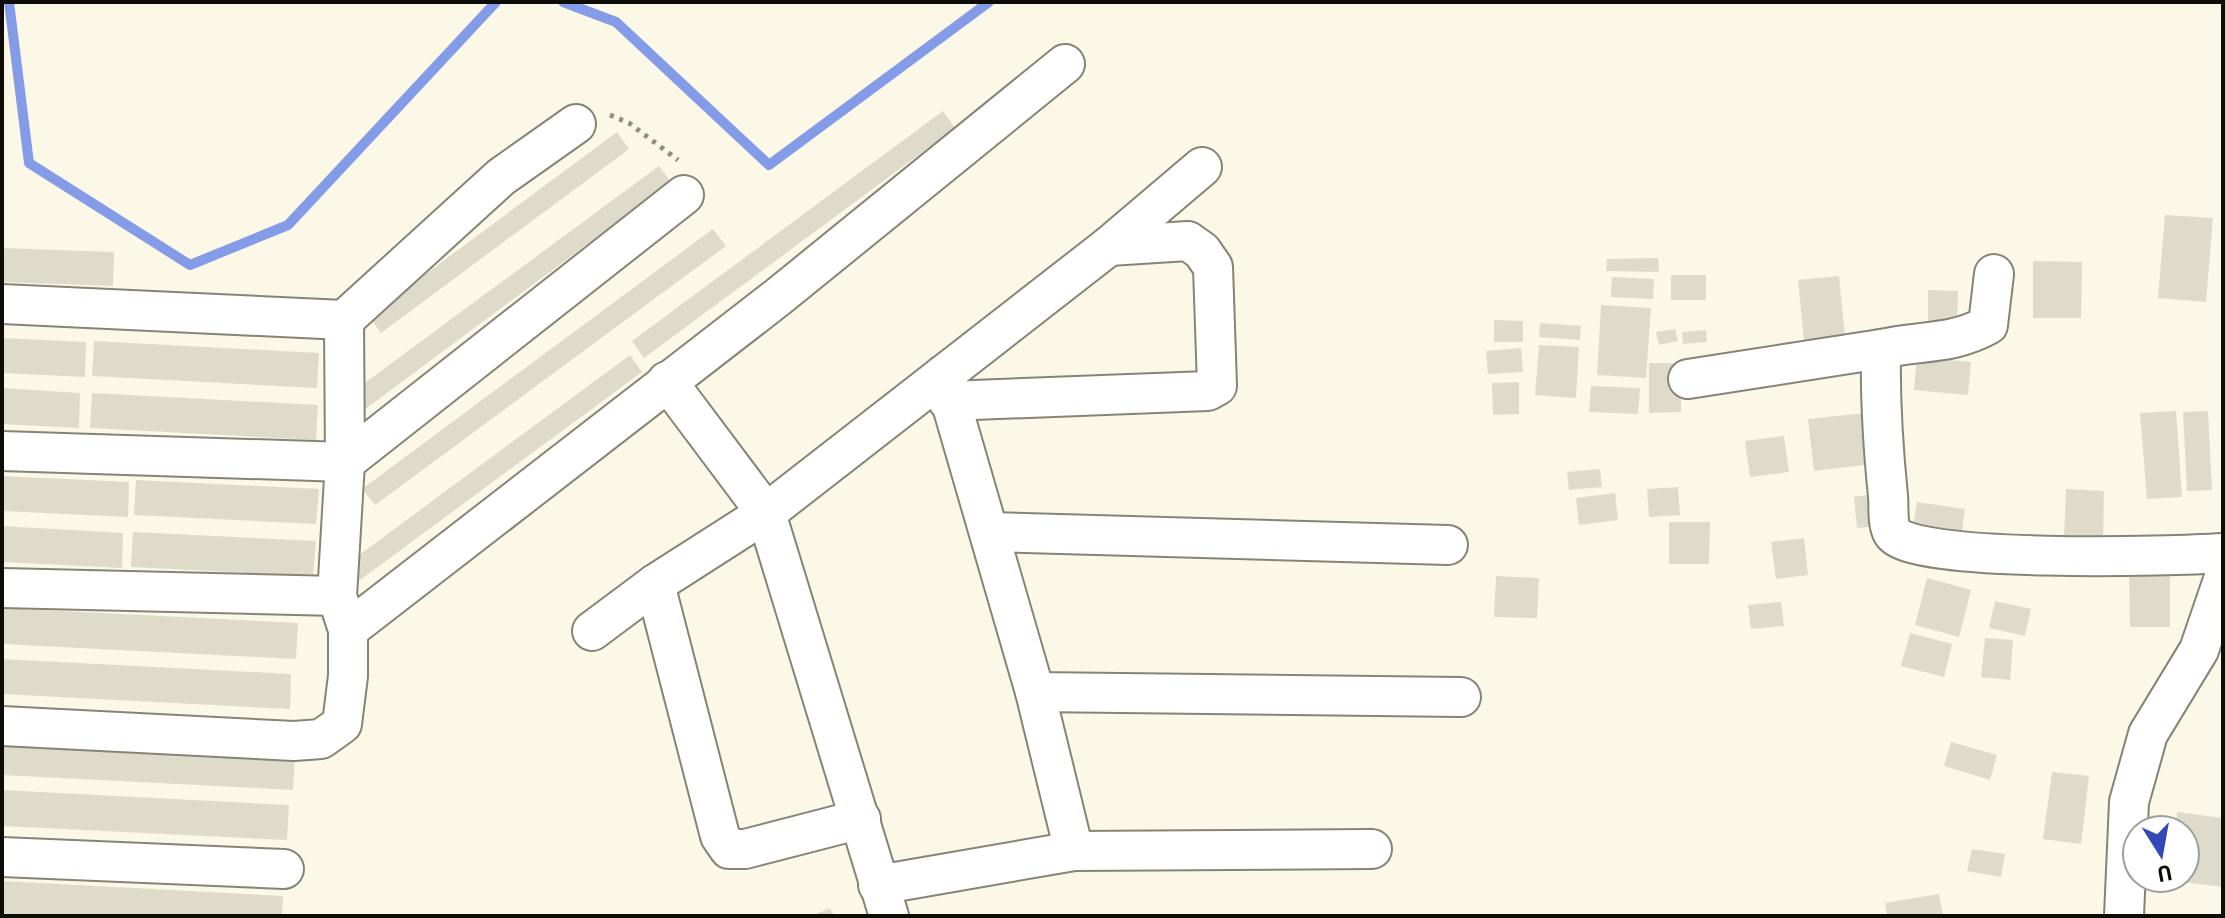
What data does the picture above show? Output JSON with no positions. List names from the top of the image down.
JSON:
{
  "north": "bottom"
}
